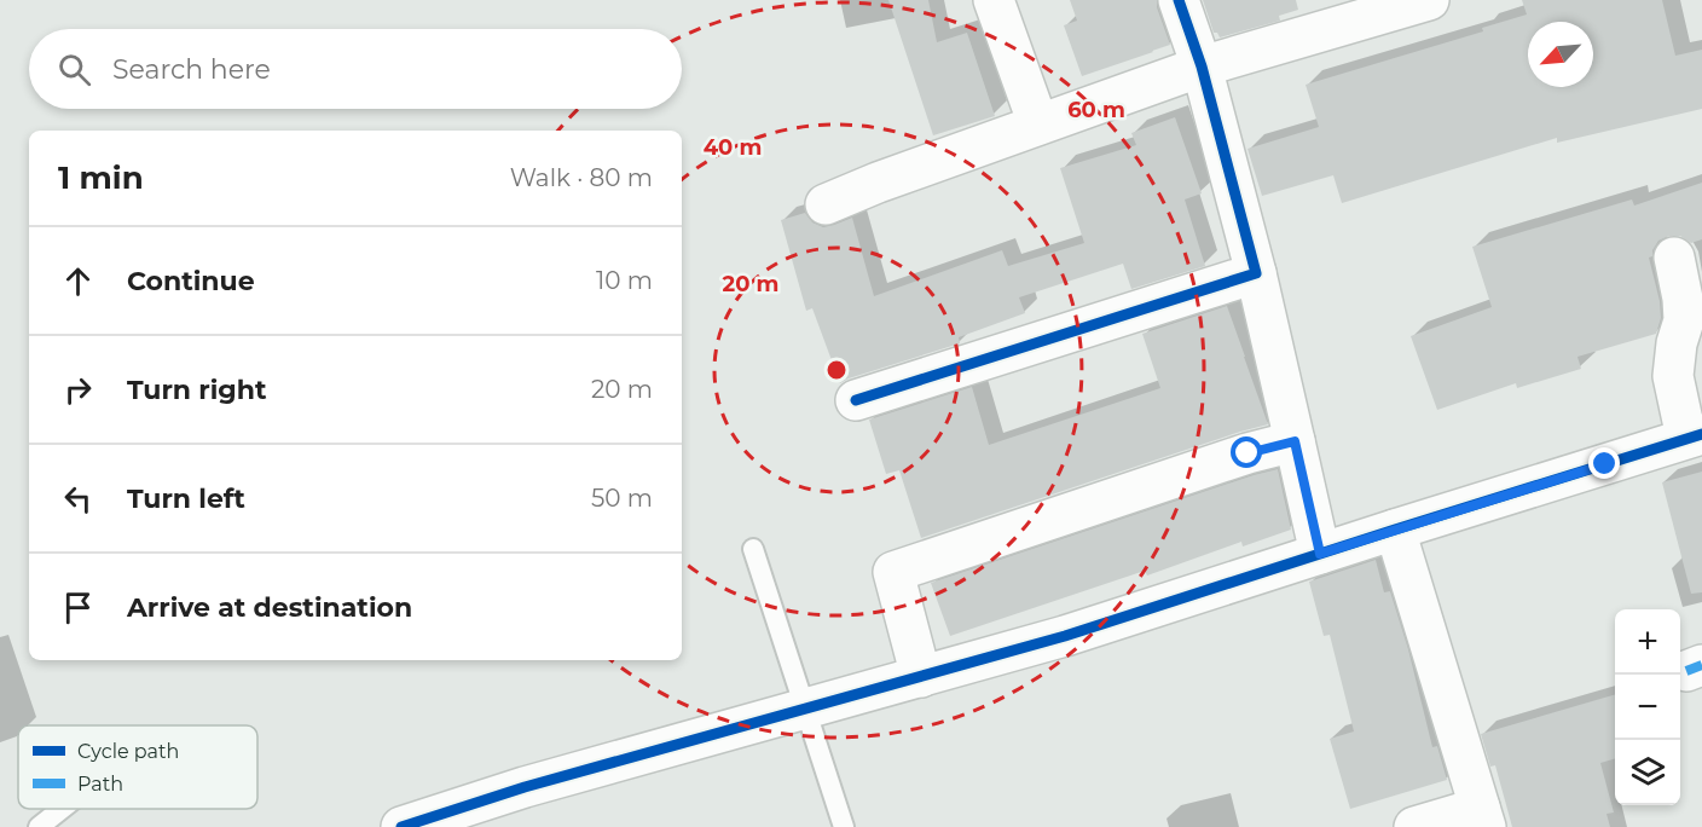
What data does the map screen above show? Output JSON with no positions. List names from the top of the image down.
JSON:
{
  "legend": ["Cycle path", "Path"],
  "north": "bottom left",
  "page": {
    "search": "Search here",
    "heading": ["1 min", "Walk · 80 m"],
    "list": [
      ["Continue", "10 m"],
      ["Turn right", "20 m"],
      ["Turn left", "50 m"],
      "Arrive at destination"
    ],
    "map_buttons": ["+", "−"]
  },
  "rings": ["60 m", "40 m", "20 m"]
}
